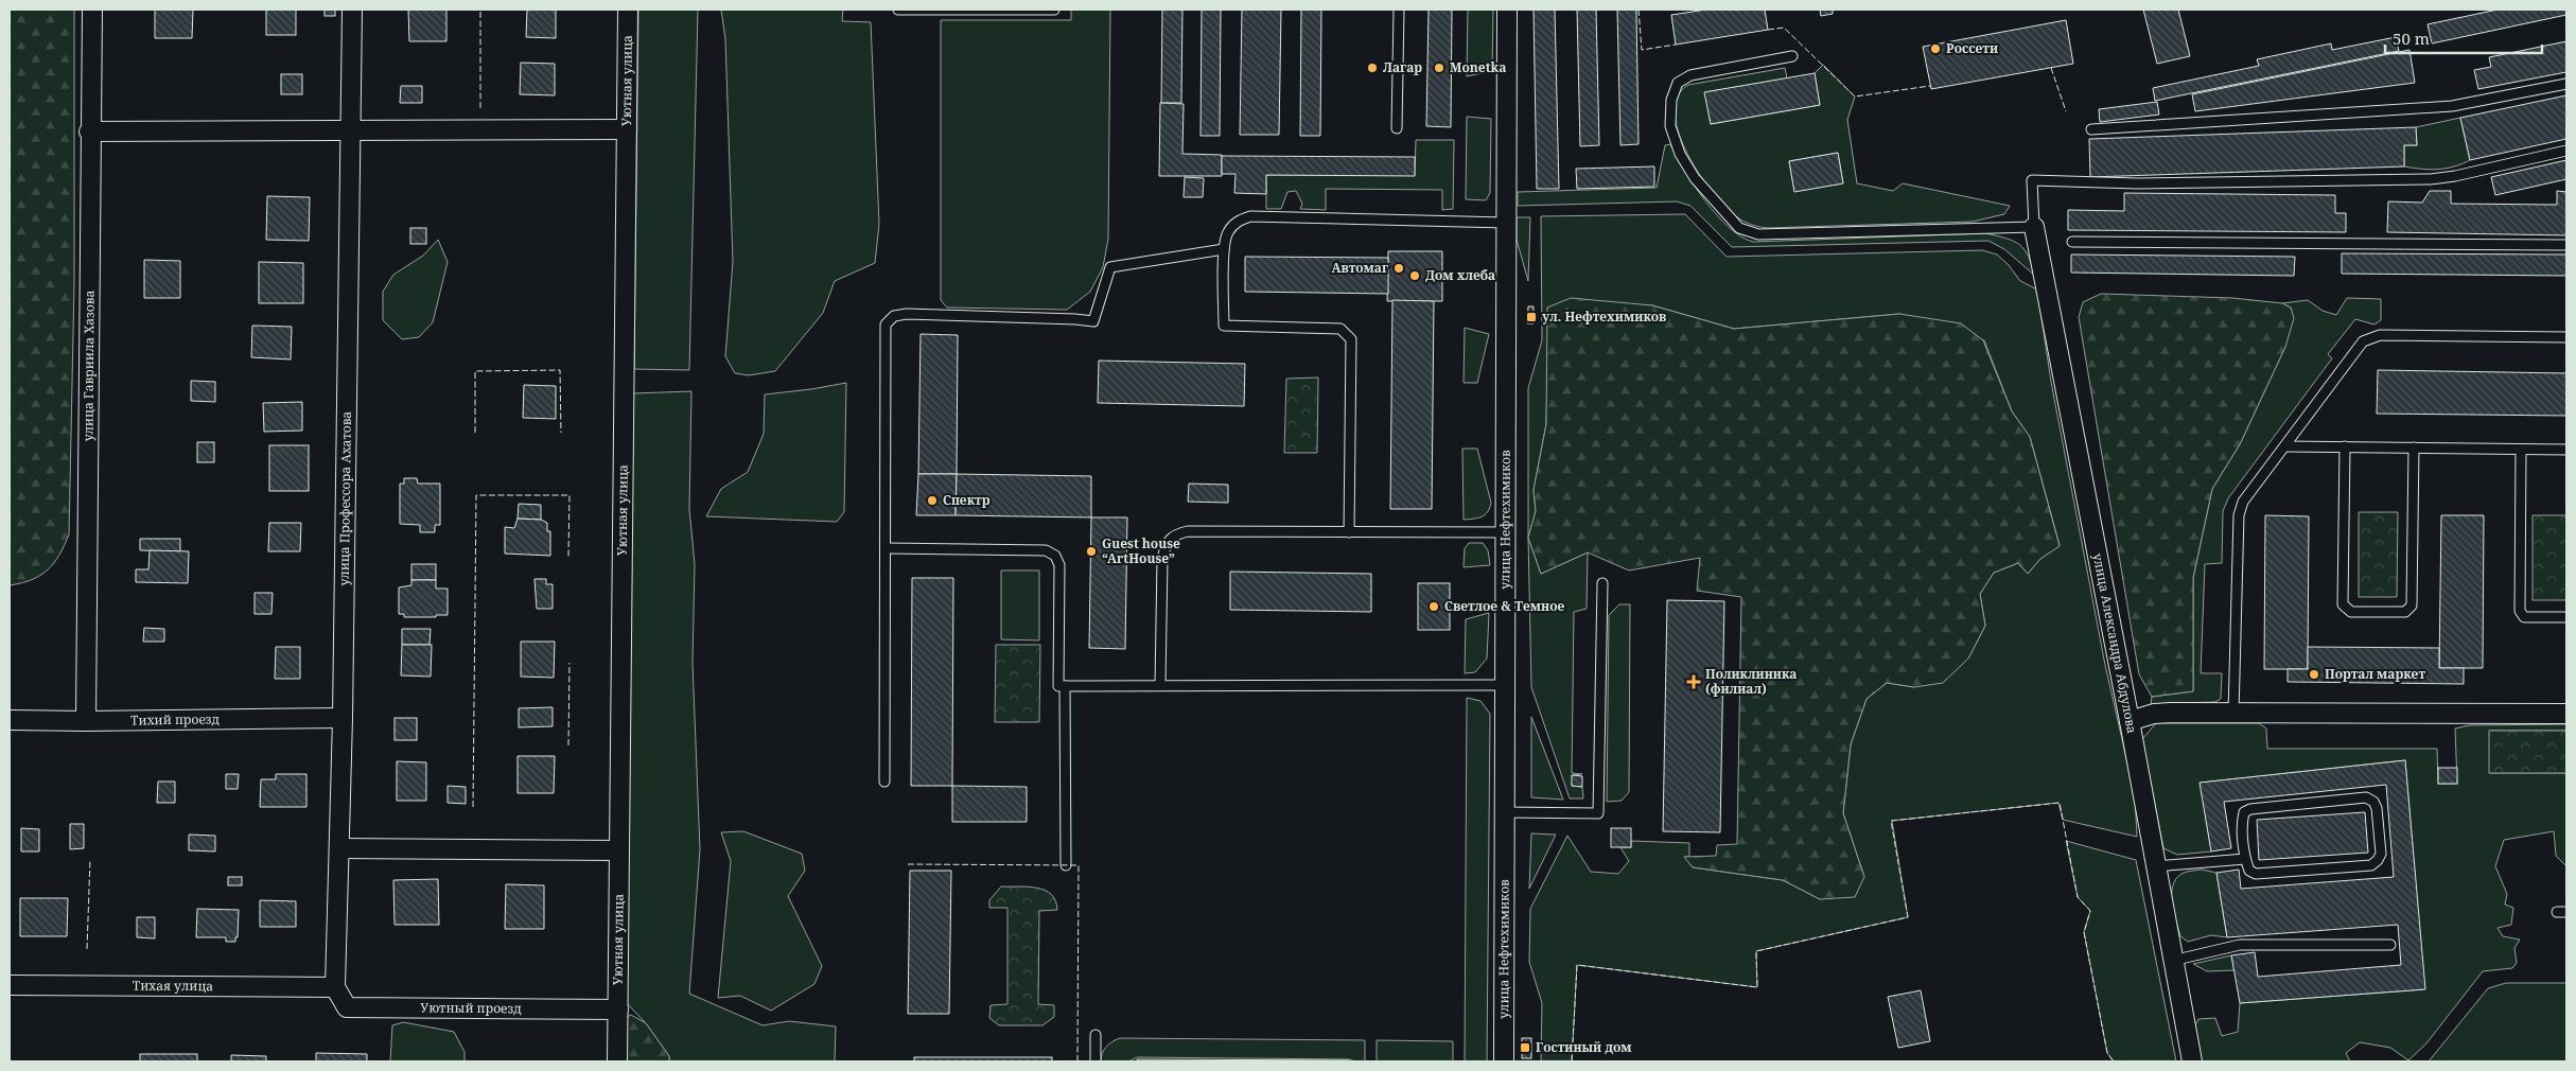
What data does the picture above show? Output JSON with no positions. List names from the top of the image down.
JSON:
{
  "streets": {
    "street": [
      "Уютная улица",
      "улица Гавриила Хазова",
      "улица Профессора Ахатова",
      "улица Нефтехимиков",
      "улица Александра Абдулова",
      "Тихий проезд",
      "Тихая улица",
      "Уютный проезд"
    ]
  },
  "crossings": [
    ["Уютная улица", "Уютный проезд"],
    ["улица Гавриила Хазова", "Тихий проезд"],
    ["улица Профессора Ахатова", "Тихий проезд"],
    ["улица Профессора Ахатова", "Тихая улица"],
    ["улица Профессора Ахатова", "Уютный проезд"],
    ["Тихая улица", "Уютный проезд"]
  ],
  "places": {
    "other": [
      "Россети",
      "Лагар",
      "Monetka",
      "Автомаг",
      "Дом хлеба",
      "Спектр",
      "Guest house “ArtHouse”",
      "Светлое & Темное",
      "Портал маркет"
    ],
    "transit": ["ул. Нефтехимиков", "Гостиный дом"],
    "health": ["Поликлиника (филиал)"]
  },
  "scale_bar": "50 m"
}
